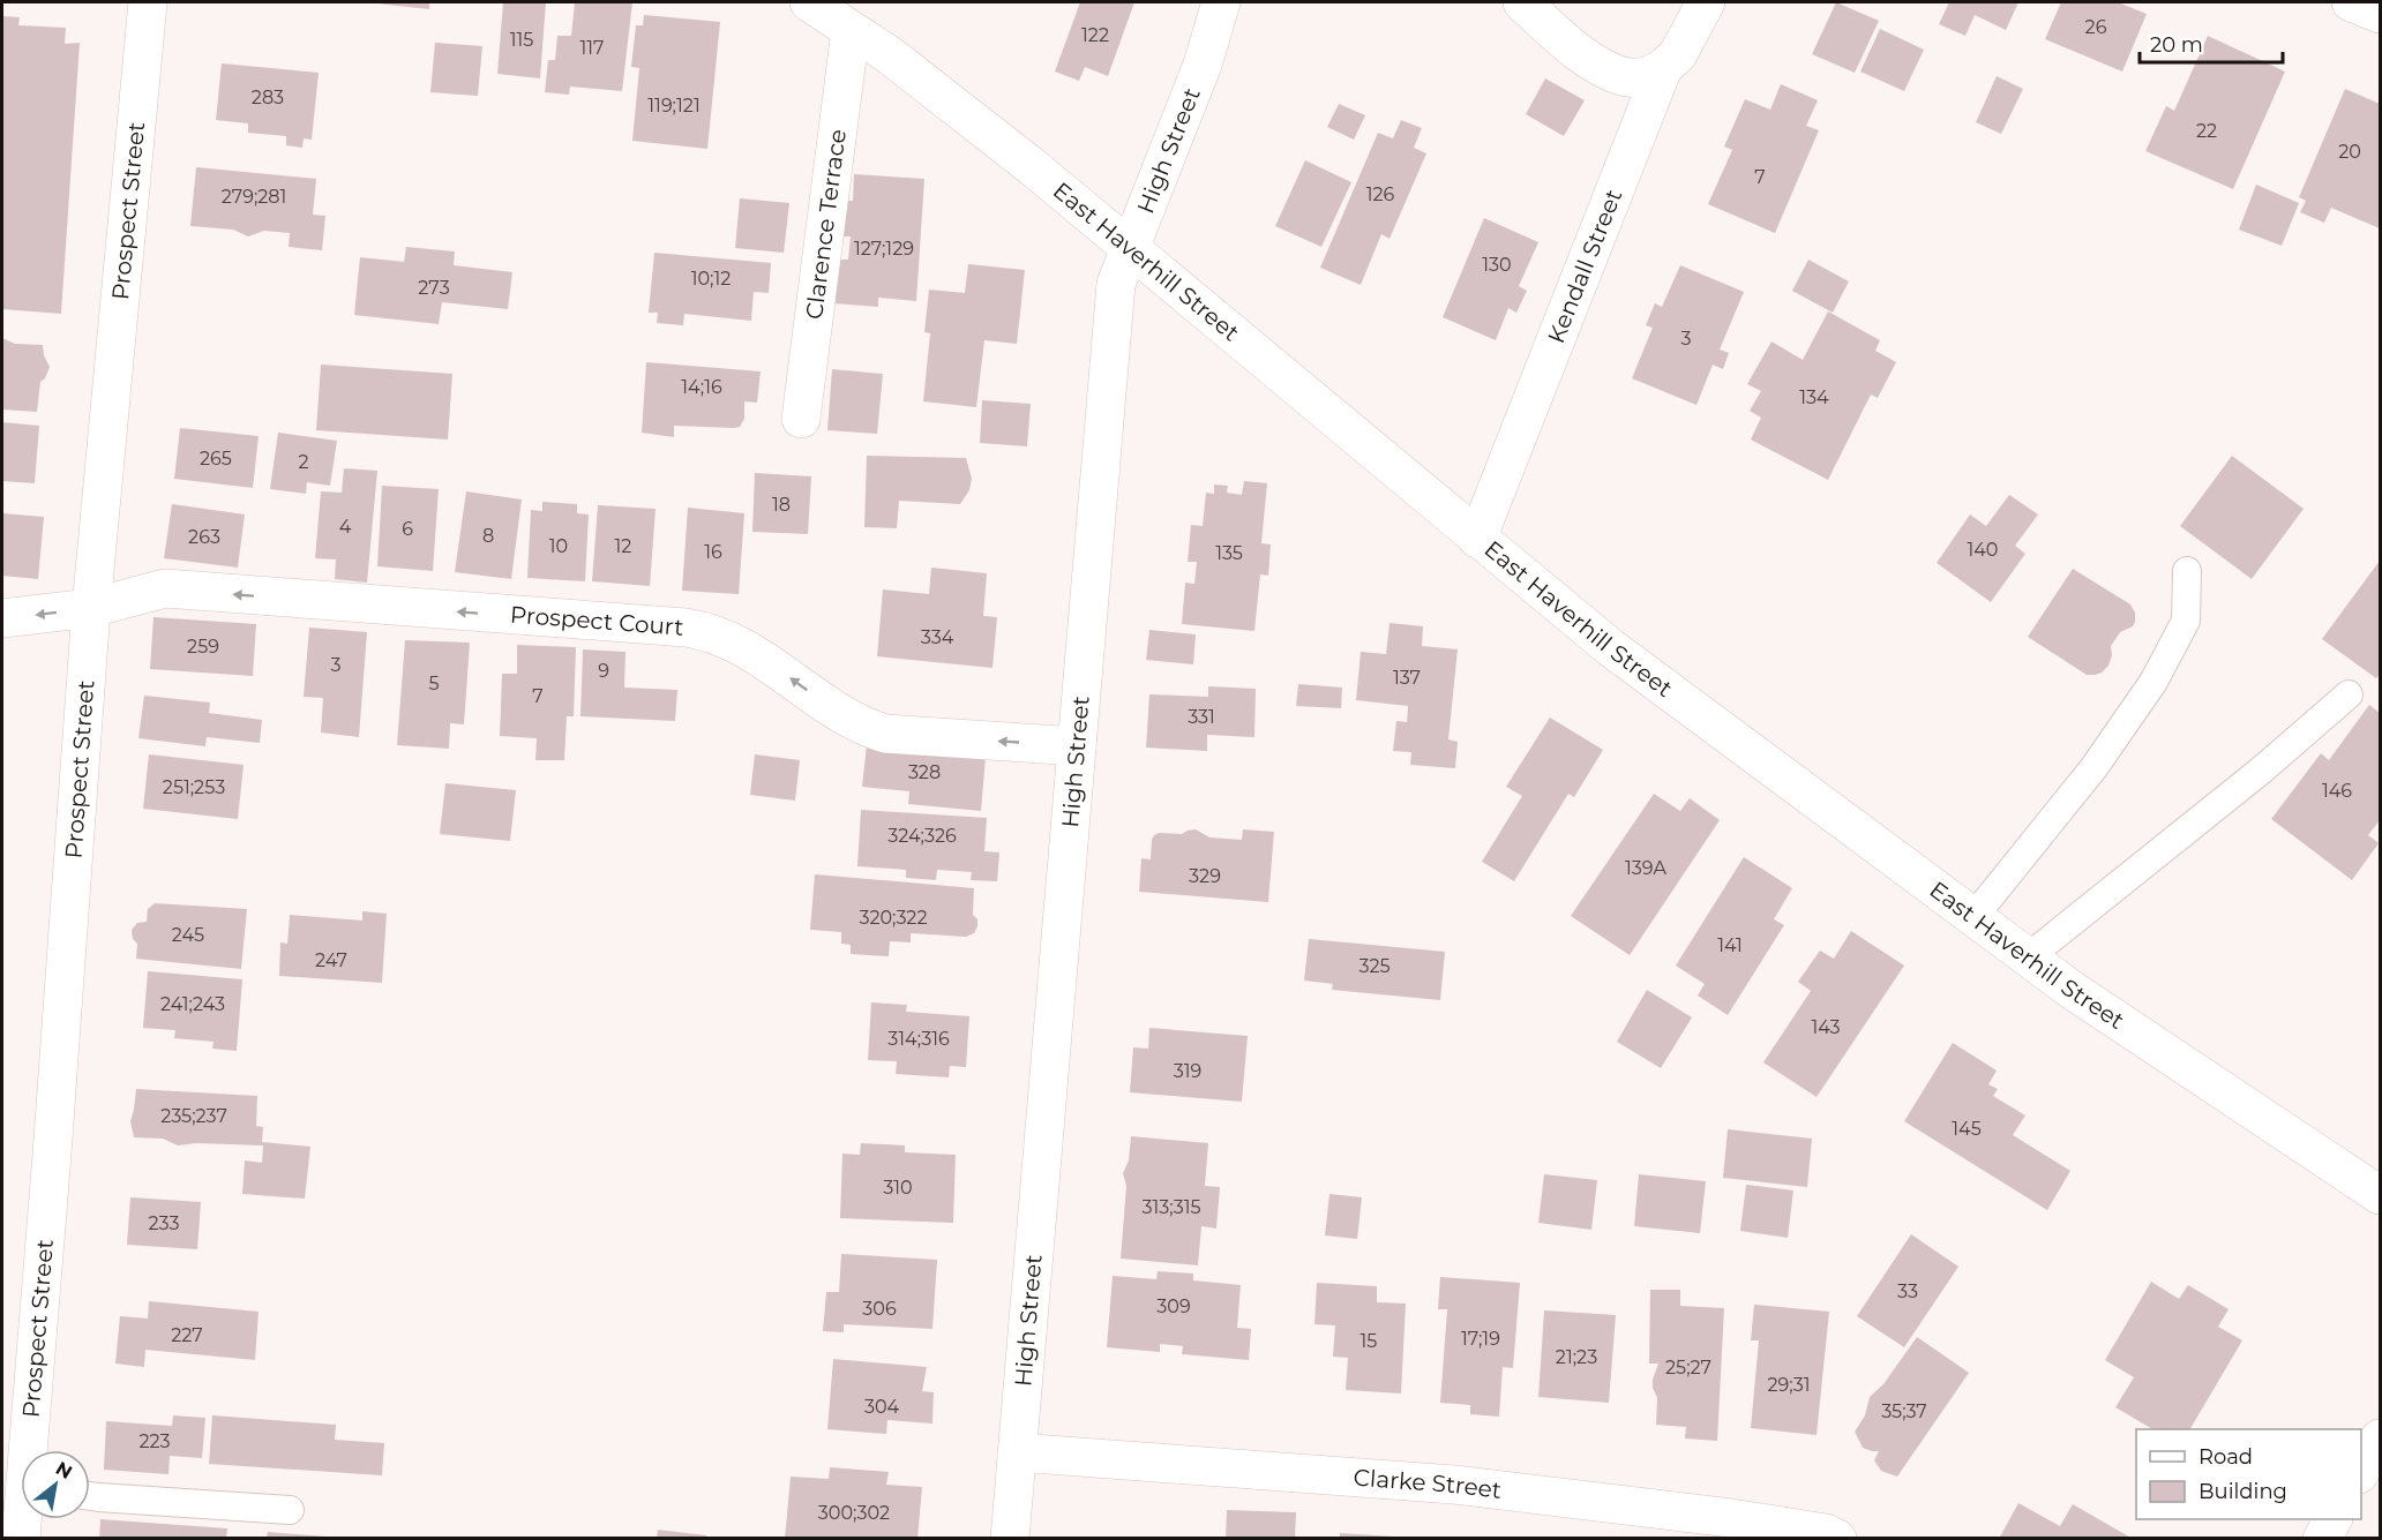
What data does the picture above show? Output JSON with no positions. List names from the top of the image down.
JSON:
{
  "streets": {
    "street": [
      "High Street",
      "Prospect Street",
      "Clarence Terrace",
      "East Haverhill Street",
      "Kendall Street",
      "Prospect Court",
      "Clarke Street"
    ]
  },
  "crossings": [
    ["High Street", "East Haverhill Street"],
    ["High Street", "Prospect Court"],
    ["High Street", "Clarke Street"],
    ["Prospect Street", "Prospect Court"],
    ["Clarence Terrace", "East Haverhill Street"],
    ["East Haverhill Street", "Kendall Street"]
  ],
  "one_way": ["Prospect Court"],
  "house_numbers": [
    "26",
    "122",
    "115",
    "117",
    "283",
    "119;121",
    "22",
    "20",
    "7",
    "126",
    "279;281",
    "127;129",
    "130",
    "10;12",
    "273",
    "3",
    "14;16",
    "134",
    "265",
    "2",
    "18",
    "4",
    "6",
    "8",
    "263",
    "10",
    "12",
    "140",
    "16",
    "135",
    "334",
    "259",
    "3",
    "9",
    "137",
    "5",
    "7",
    "331",
    "328",
    "251;253",
    "146",
    "324;326",
    "139A",
    "329",
    "320;322",
    "245",
    "141",
    "247",
    "325",
    "241;243",
    "143",
    "314;316",
    "319",
    "235;237",
    "145",
    "310",
    "313;315",
    "233",
    "33",
    "309",
    "306",
    "227",
    "17;19",
    "15",
    "21;23",
    "25;27",
    "29;31",
    "304",
    "35;37",
    "223",
    "300;302"
  ],
  "legend": ["Road", "Building"],
  "scale_bar": "20 m",
  "north": "top right"
}
